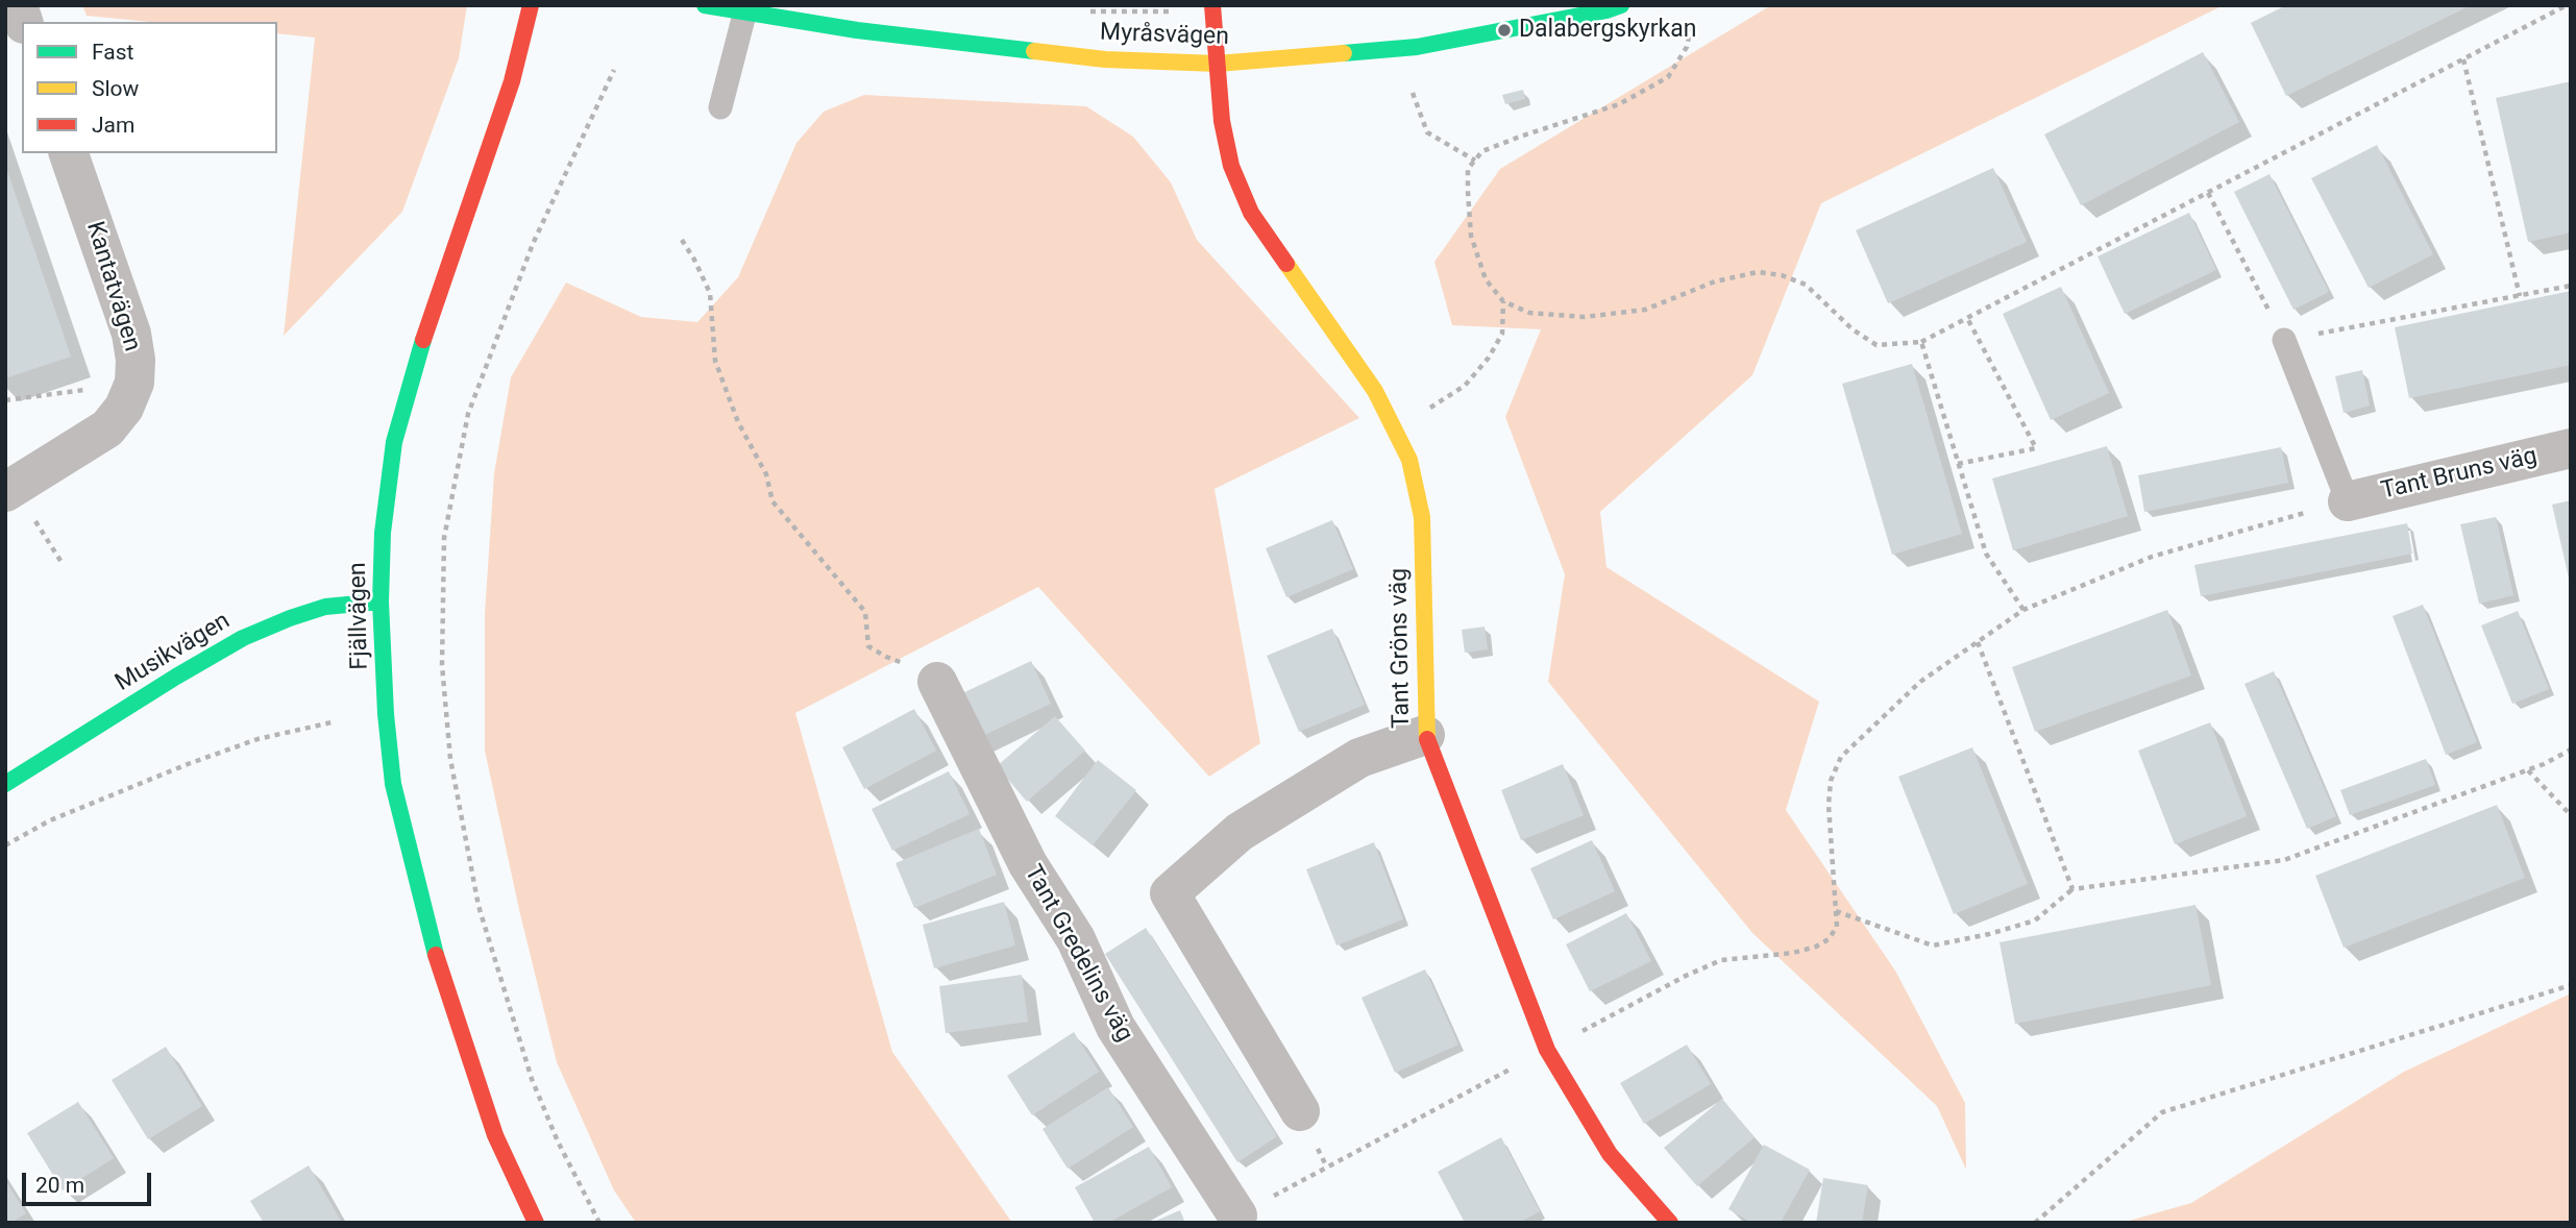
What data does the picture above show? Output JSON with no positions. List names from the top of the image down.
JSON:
{
  "streets": {
    "street": [
      "Myråsvägen",
      "Kantatvägen",
      "Tant Bruns väg",
      "Fjällvägen",
      "Tant Gröns väg",
      "Musikvägen",
      "Tant Gredelins väg"
    ]
  },
  "crossings": [
    ["Myråsvägen", "Tant Gröns väg"],
    ["Fjällvägen", "Musikvägen"]
  ],
  "places": ["Dalabergskyrkan"],
  "legend": ["Fast", "Slow", "Jam"],
  "scale_bar": "20 m"
}
